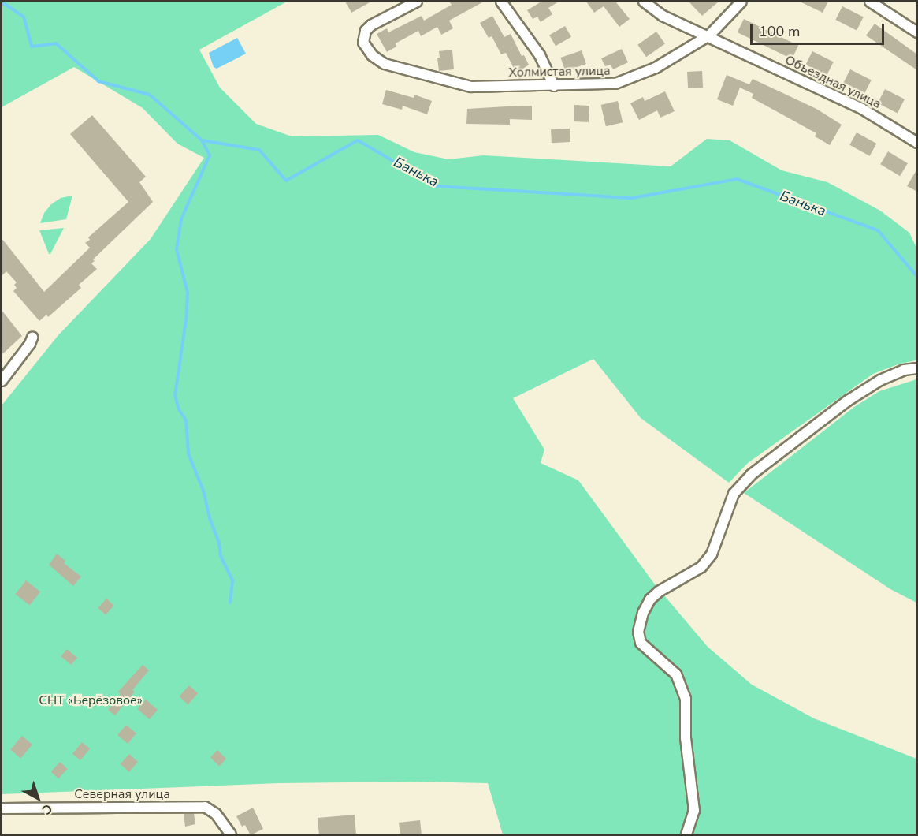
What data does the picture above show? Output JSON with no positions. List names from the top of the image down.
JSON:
{
  "streets": {
    "street": ["Холмистая улица", "Объездная улица", "Северная улица"]
  },
  "crossings": [
    ["Холмистая улица", "Объездная улица"]
  ],
  "water": ["Банька"],
  "parks": ["СНТ «Берёзовое»"],
  "scale_bar": "100 m",
  "north": "bottom right"
}
